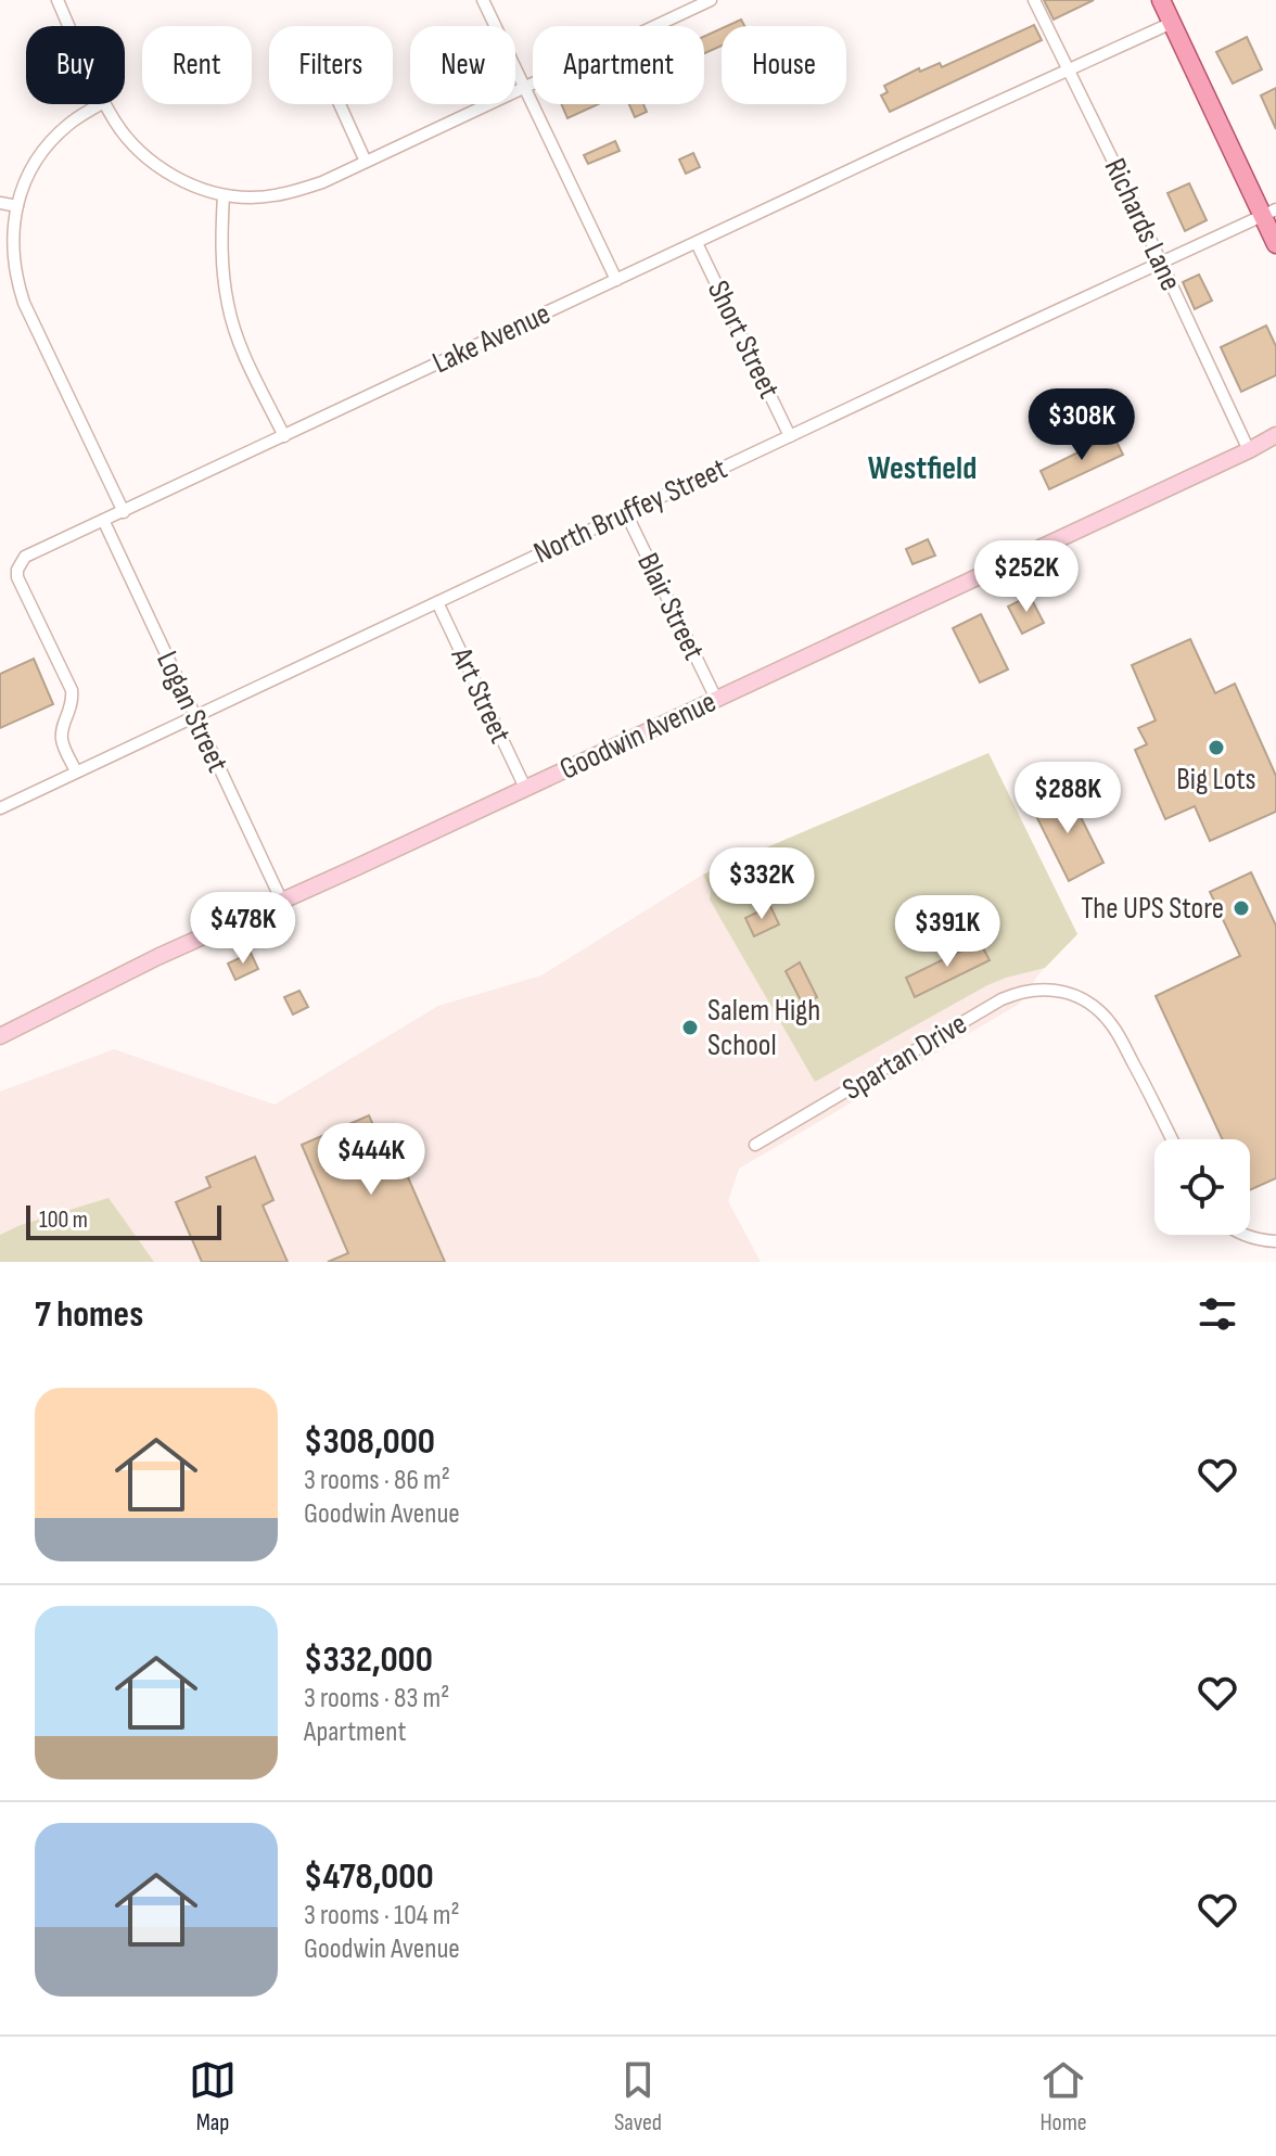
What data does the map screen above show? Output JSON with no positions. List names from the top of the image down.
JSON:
{
  "streets": {
    "street": [
      "Richards Lane",
      "Lake Avenue",
      "Short Street",
      "North Bruffey Street",
      "Blair Street",
      "Art Street",
      "Logan Street",
      "Goodwin Avenue",
      "Spartan Drive"
    ]
  },
  "crossings": [
    ["Richards Lane", "Lake Avenue"],
    ["Richards Lane", "North Bruffey Street"],
    ["Richards Lane", "Goodwin Avenue"],
    ["Lake Avenue", "Short Street"],
    ["Lake Avenue", "North Bruffey Street"],
    ["Lake Avenue", "Logan Street"],
    ["Short Street", "North Bruffey Street"],
    ["North Bruffey Street", "Blair Street"],
    ["North Bruffey Street", "Art Street"],
    ["North Bruffey Street", "Logan Street"],
    ["Blair Street", "Goodwin Avenue"],
    ["Art Street", "Goodwin Avenue"],
    ["Logan Street", "Goodwin Avenue"]
  ],
  "districts": ["Westfield"],
  "places": ["Big Lots", "The UPS Store", "Salem High School"],
  "scale_bar": "100 m",
  "page": {
    "chip": [
      "Buy",
      "Rent",
      "Filters",
      "New",
      "Apartment",
      "House"
    ],
    "price": [
      "$308K",
      "$252K",
      "$288K",
      "$332K",
      "$478K",
      "$391K",
      "$444K"
    ],
    "scale": "100 m",
    "heading": "7 homes",
    "list": [
      {
        "name": "$308,000",
        "note": "3 rooms · 86 m² · Goodwin Avenue"
      },
      {
        "name": "$332,000",
        "note": "3 rooms · 83 m² · Apartment"
      },
      {
        "name": "$478,000",
        "note": "3 rooms · 104 m² · Goodwin Avenue"
      }
    ],
    "tabs": ["Map", "Saved", "Home"]
  }
}
